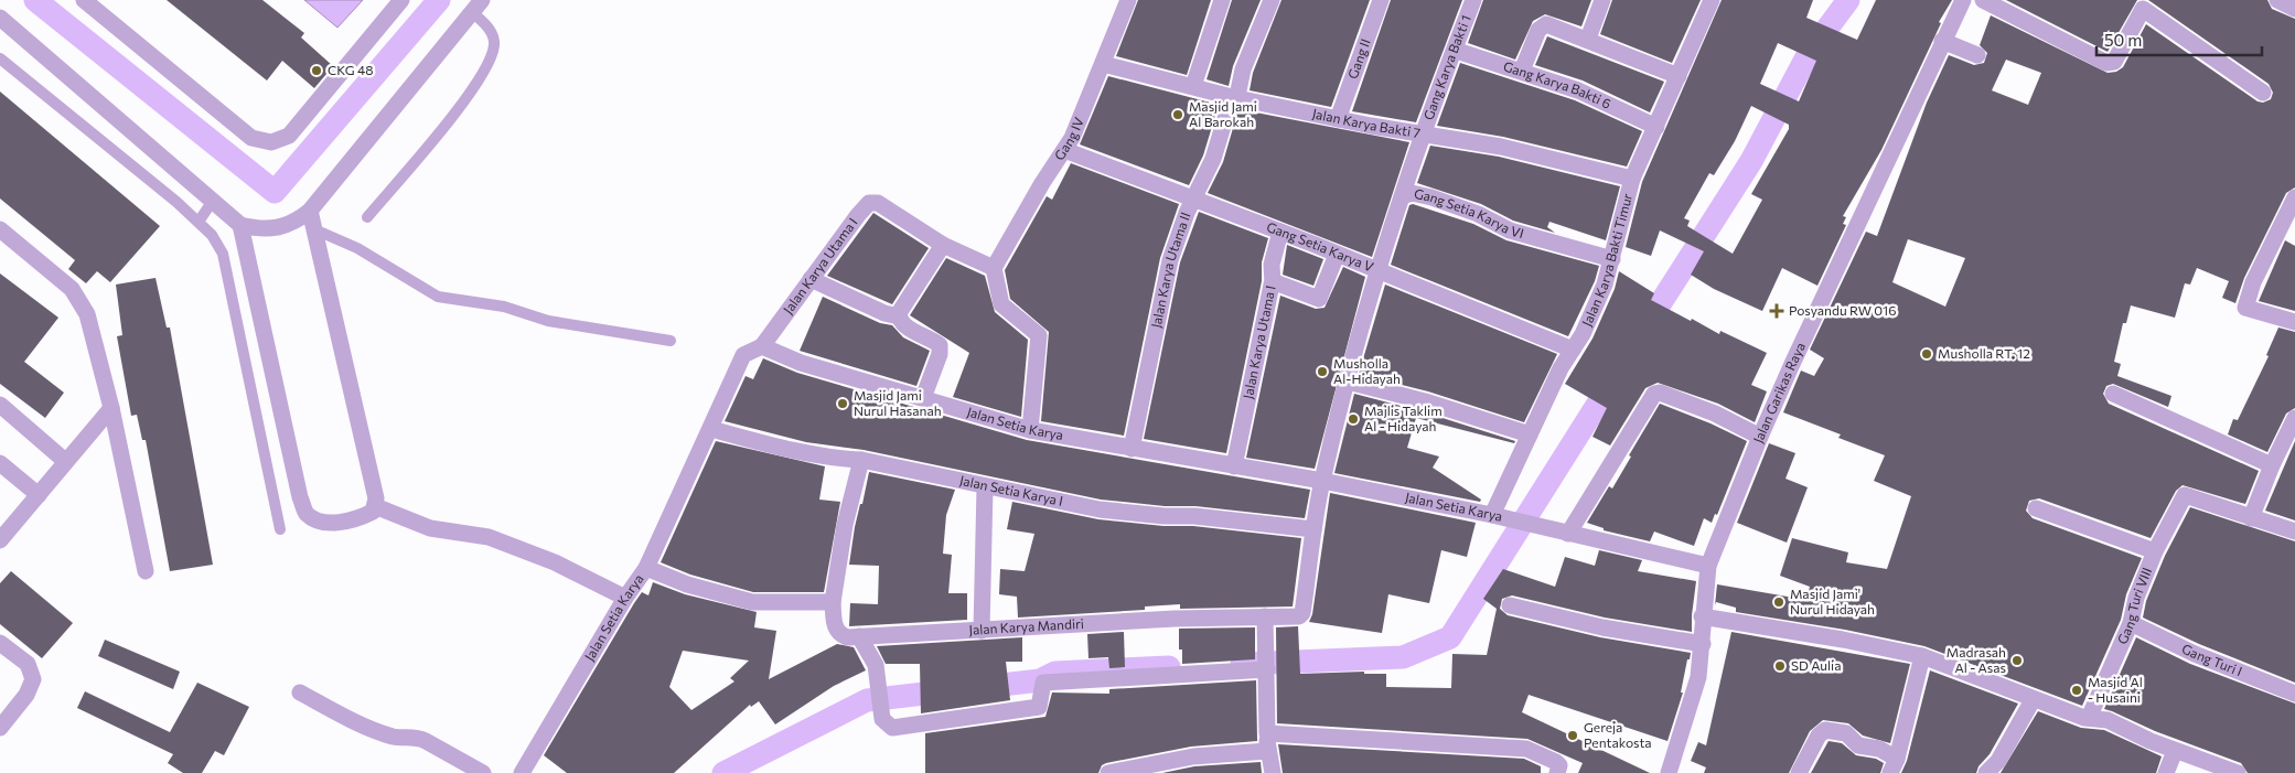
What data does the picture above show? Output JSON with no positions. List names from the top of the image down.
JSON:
{
  "streets": {
    "street": [
      "Gang II",
      "Gang Karya Bakti 1",
      "Gang Karya Bakti 6",
      "Jalan Karya Bakti 7",
      "Gang IV",
      "Gang Setia Karya VI",
      "Gang Setia Karya V",
      "Jalan Karya Bakti Timur",
      "Jalan Karya Utama I",
      "Jalan Karya Utama II",
      "Jalan Garikas Raya",
      "Jalan Setia Karya",
      "Jalan Setia Karya I",
      "Gang Turi VIII",
      "Jalan Karya Mandiri",
      "Gang Turi I"
    ]
  },
  "crossings": [
    ["Gang II", "Jalan Karya Bakti 7"],
    ["Gang Karya Bakti 1", "Gang Karya Bakti 6"],
    ["Gang Karya Bakti 1", "Jalan Karya Bakti 7"],
    ["Gang Karya Bakti 1", "Gang Setia Karya VI"],
    ["Gang Karya Bakti 6", "Jalan Karya Bakti Timur"],
    ["Jalan Karya Bakti 7", "Gang IV"],
    ["Jalan Karya Bakti 7", "Jalan Karya Bakti Timur"],
    ["Jalan Karya Bakti 7", "Jalan Karya Utama II"],
    ["Gang IV", "Gang Setia Karya V"],
    ["Gang Setia Karya VI", "Gang Setia Karya V"],
    ["Gang Setia Karya VI", "Jalan Karya Bakti Timur"],
    ["Gang Setia Karya VI", "Jalan Karya Mandiri"],
    ["Gang Setia Karya V", "Jalan Karya Bakti Timur"],
    ["Gang Setia Karya V", "Jalan Karya Utama I"],
    ["Gang Setia Karya V", "Jalan Karya Utama II"],
    ["Jalan Karya Bakti Timur", "Jalan Setia Karya"],
    ["Jalan Karya Utama I", "Jalan Setia Karya"],
    ["Jalan Karya Utama II", "Jalan Setia Karya"],
    ["Jalan Garikas Raya", "Jalan Setia Karya"],
    ["Jalan Setia Karya", "Jalan Setia Karya I"],
    ["Jalan Setia Karya", "Jalan Karya Mandiri"],
    ["Jalan Setia Karya I", "Jalan Karya Mandiri"],
    ["Gang Turi VIII", "Gang Turi I"]
  ],
  "places": {
    "other": [
      "CKG 48",
      "Masjid Jami Al Barokah",
      "Musholla RT. 12",
      "Musholla Al-Hidayah",
      "Masjid Jami Nurul Hasanah",
      "Majlis Taklim Al - Hidayah",
      "Masjid Jami' Nurul Hidayah",
      "Madrasah Al - Asas",
      "SD Aulia",
      "Masjid Al - Husaini",
      "Gereja Pentakosta"
    ],
    "health": ["Posyandu RW 016"]
  },
  "scale_bar": "50 m"
}
